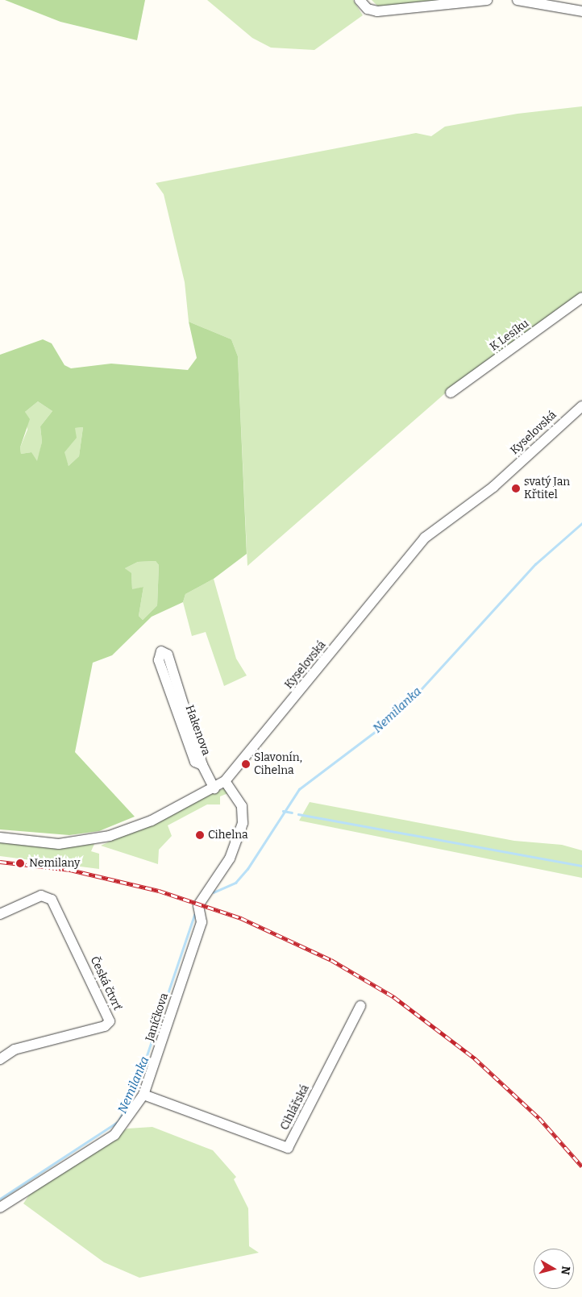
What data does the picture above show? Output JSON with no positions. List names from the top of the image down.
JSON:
{
  "streets": {
    "street": [
      "K Lesíku",
      "Kyselovská",
      "Hakenova",
      "Česká čtvrť",
      "Janíčkova",
      "Cihlářská"
    ]
  },
  "crossings": [
    ["Kyselovská", "Janíčkova"],
    ["Janíčkova", "Cihlářská"]
  ],
  "water": ["Nemilanka"],
  "places": [
    "svatý Jan Křtitel",
    "Slavonín, Cihelna",
    "Cihelna",
    "Nemilany"
  ],
  "north": "right"
}
